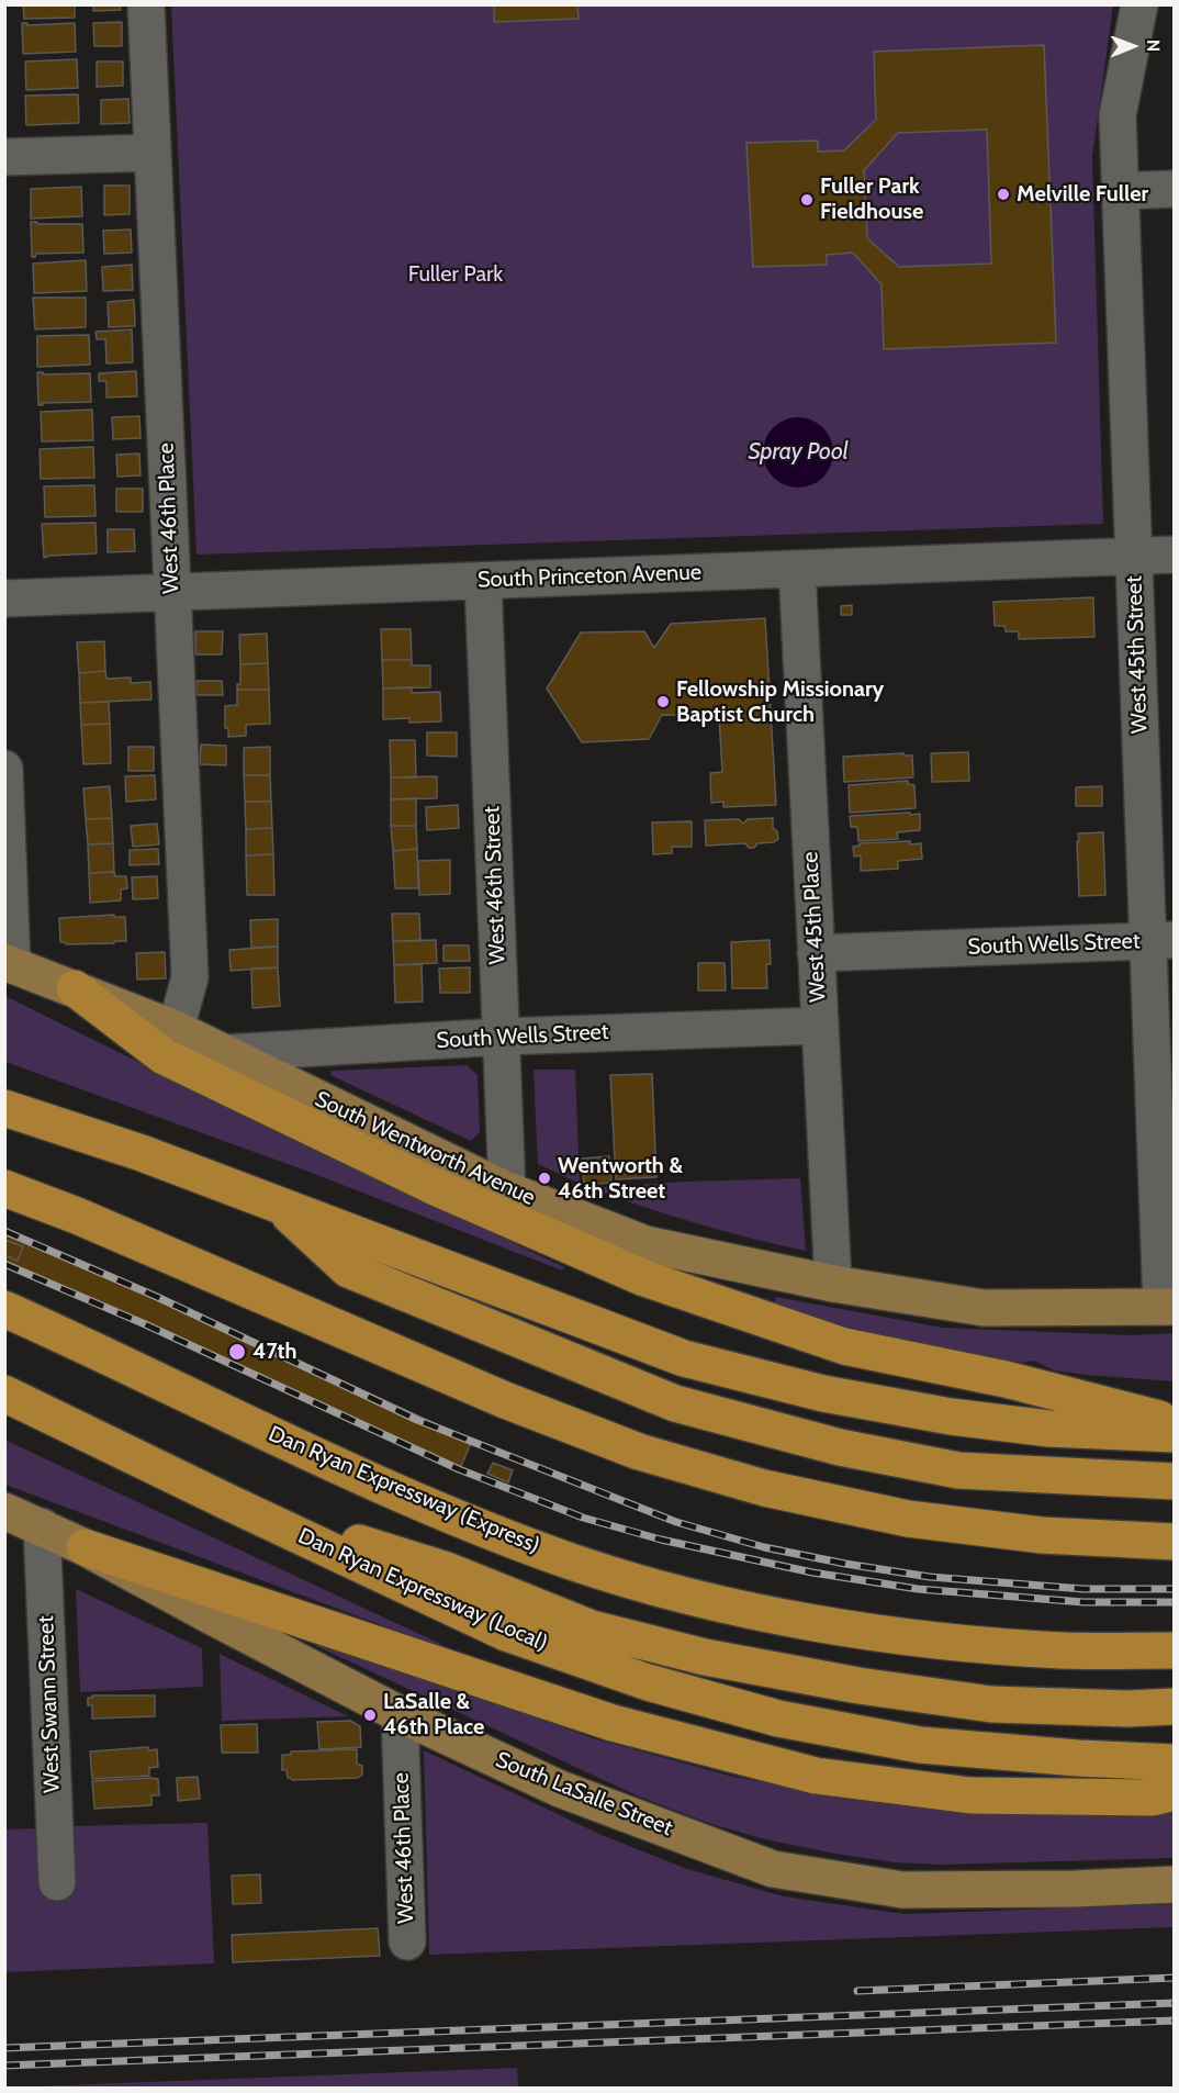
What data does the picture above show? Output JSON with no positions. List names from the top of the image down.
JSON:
{
  "streets": {
    "highway": ["Dan Ryan Expressway (Express)", "Dan Ryan Expressway (Local)"],
    "main road": ["South Wentworth Avenue", "South LaSalle Street"],
    "street": [
      "West 46th Place",
      "South Princeton Avenue",
      "West 45th Street",
      "West 46th Street",
      "West 45th Place",
      "South Wells Street",
      "West Swann Street"
    ]
  },
  "crossings": [
    ["West 46th Place", "South Princeton Avenue"],
    ["West 46th Place", "South Wentworth Avenue"],
    ["West 46th Place", "South LaSalle Street"],
    ["South Princeton Avenue", "West 45th Street"],
    ["South Princeton Avenue", "West 46th Street"],
    ["South Princeton Avenue", "West 45th Place"],
    ["West 45th Street", "South Wells Street"],
    ["West 45th Street", "South Wentworth Avenue"],
    ["West 46th Street", "South Wells Street"],
    ["West 46th Street", "South Wentworth Avenue"],
    ["West 45th Place", "South Wells Street"],
    ["West 45th Place", "South Wentworth Avenue"],
    ["South Wells Street", "South Wentworth Avenue"],
    ["West Swann Street", "South LaSalle Street"]
  ],
  "water": ["Spray Pool"],
  "parks": ["Fuller Park"],
  "places": [
    "Melville Fuller",
    "Fuller Park Fieldhouse",
    "Fellowship Missionary Baptist Church",
    "Wentworth & 46th Street",
    "47th",
    "LaSalle & 46th Place"
  ],
  "north": "right"
}
